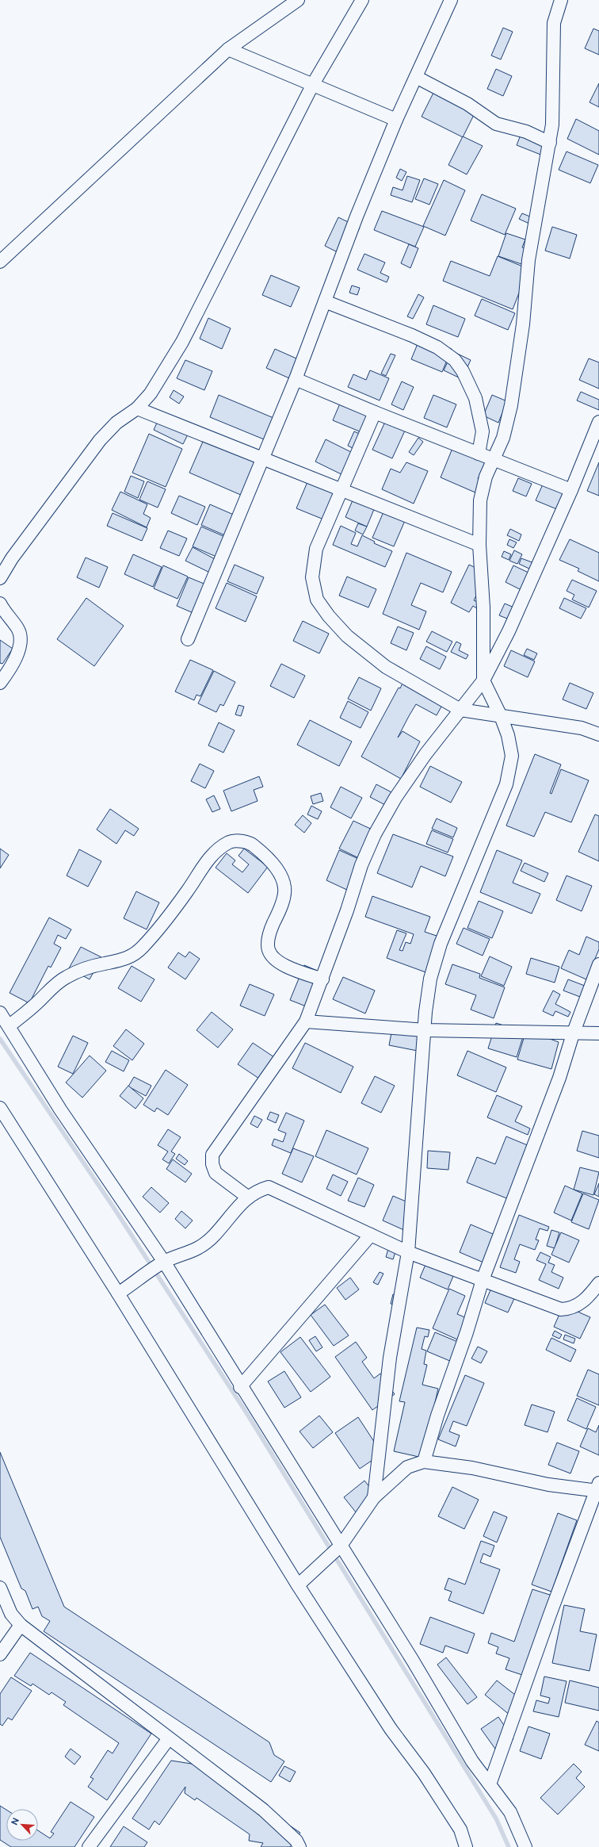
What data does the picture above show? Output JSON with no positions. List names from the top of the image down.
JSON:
{
  "north": "top left"
}
